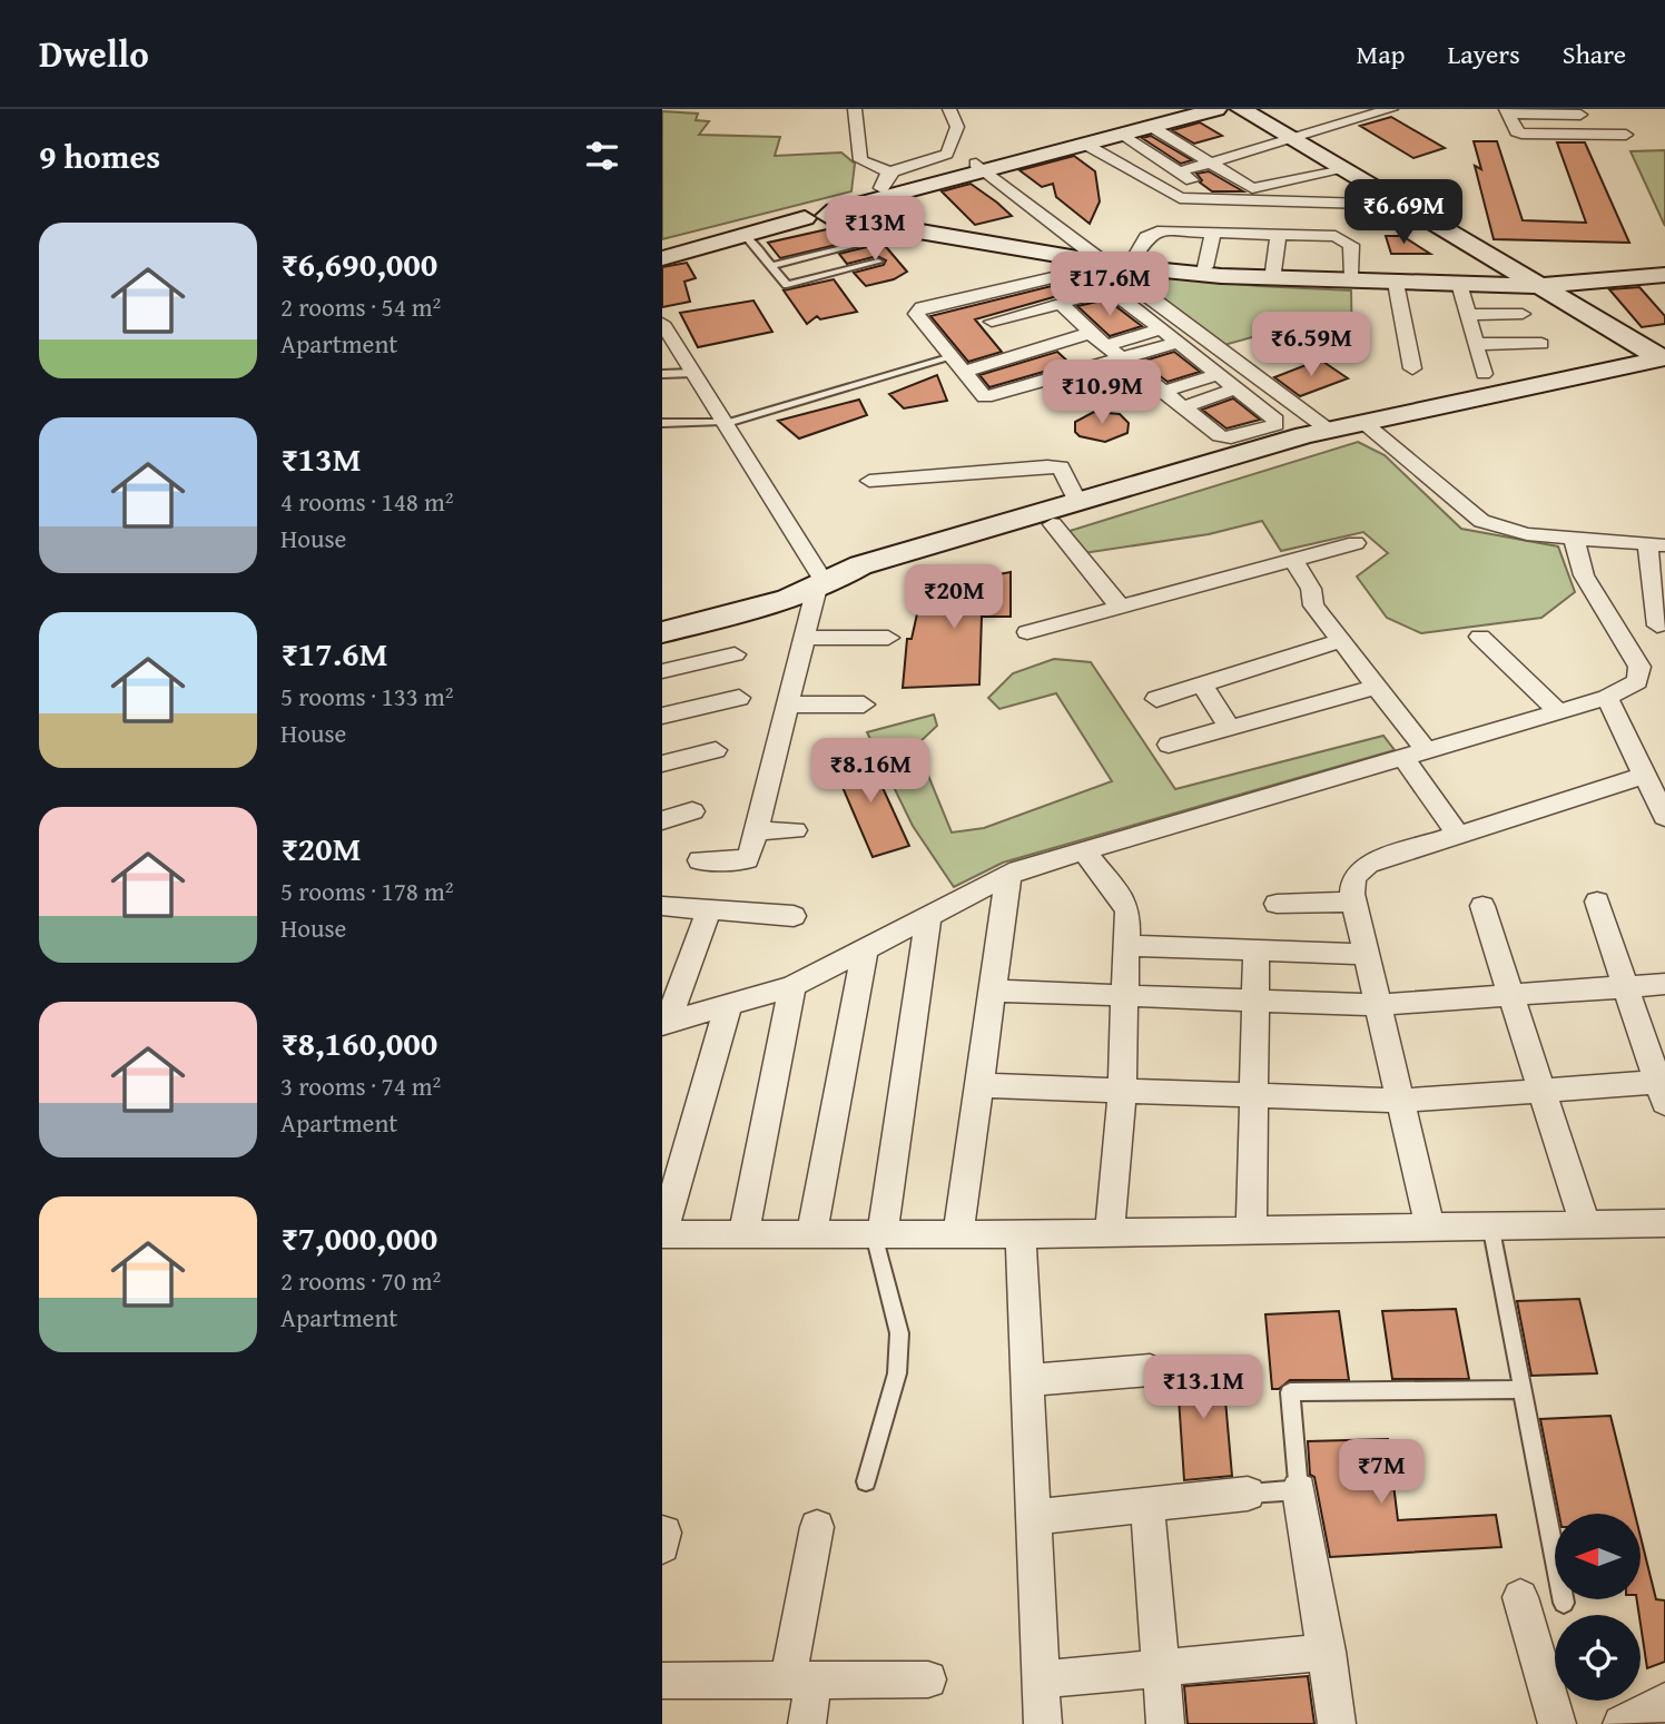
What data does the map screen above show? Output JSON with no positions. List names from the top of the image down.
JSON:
{
  "north": "left",
  "page": {
    "header": "Dwello",
    "nav": ["Map", "Layers", "Share"],
    "heading": "9 homes",
    "price": [
      "₹6.69M",
      "₹13M",
      "₹17.6M",
      "₹6.59M",
      "₹10.9M",
      "₹20M",
      "₹8.16M",
      "₹13.1M",
      "₹7M"
    ],
    "list": [
      {
        "name": "₹6,690,000",
        "note": "2 rooms · 54 m² · Apartment"
      },
      {
        "name": "₹13M",
        "note": "4 rooms · 148 m² · House"
      },
      {
        "name": "₹17.6M",
        "note": "5 rooms · 133 m² · House"
      },
      {
        "name": "₹20M",
        "note": "5 rooms · 178 m² · House"
      },
      {
        "name": "₹8,160,000",
        "note": "3 rooms · 74 m² · Apartment"
      },
      {
        "name": "₹7,000,000",
        "note": "2 rooms · 70 m² · Apartment"
      }
    ]
  }
}
